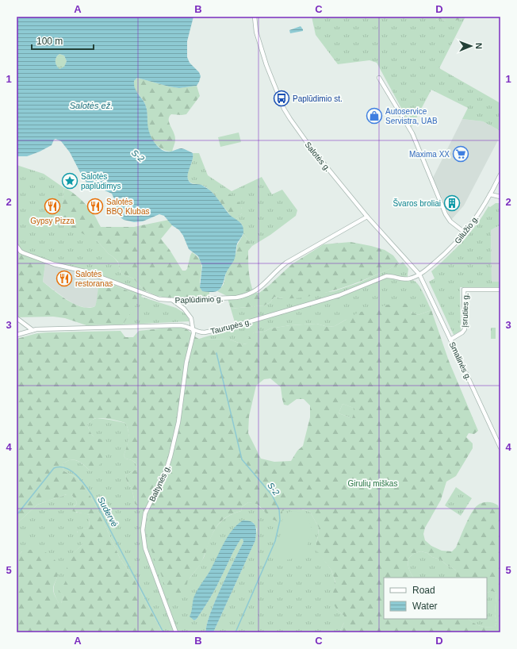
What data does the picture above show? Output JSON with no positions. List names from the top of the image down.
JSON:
{
  "streets": {
    "street": [
      "Salotės g.",
      "Gilužio g.",
      "Paplūdimio g.",
      "Įsruties g.",
      "Taurupės g.",
      "Smalinės g.",
      "Baltynės g."
    ]
  },
  "crossings": [
    ["Salotės g.", "Gilužio g."],
    ["Salotės g.", "Paplūdimio g."],
    ["Salotės g.", "Taurupės g."],
    ["Salotės g.", "Smalinės g."],
    ["Gilužio g.", "Taurupės g."],
    ["Gilužio g.", "Smalinės g."],
    ["Įsruties g.", "Smalinės g."],
    ["Taurupės g.", "Smalinės g."],
    ["Taurupės g.", "Baltynės g."]
  ],
  "water": ["Salotės ež.", "S-2", "Sudervė"],
  "parks": ["Girulių miškas"],
  "places": {
    "bus stop": ["Paplūdimio st."],
    "shop": ["Autoservice Servistra, UAB"],
    "supermarket": ["Maxima XX"],
    "place": ["Salotės paplūdimys"],
    "building": ["Švaros broliai"],
    "restaurant": ["Gypsy Pizza", "Salotės BBQ Klubas", "Salotės restoranas"]
  },
  "legend": ["Road", "Water"],
  "scale_bar": "100 m",
  "north": "right",
  "grid": {
    "columns": [
      "A",
      "B",
      "C",
      "D"
    ],
    "rows": [
      "1",
      "2",
      "3",
      "4",
      "5"
    ]
  }
}
